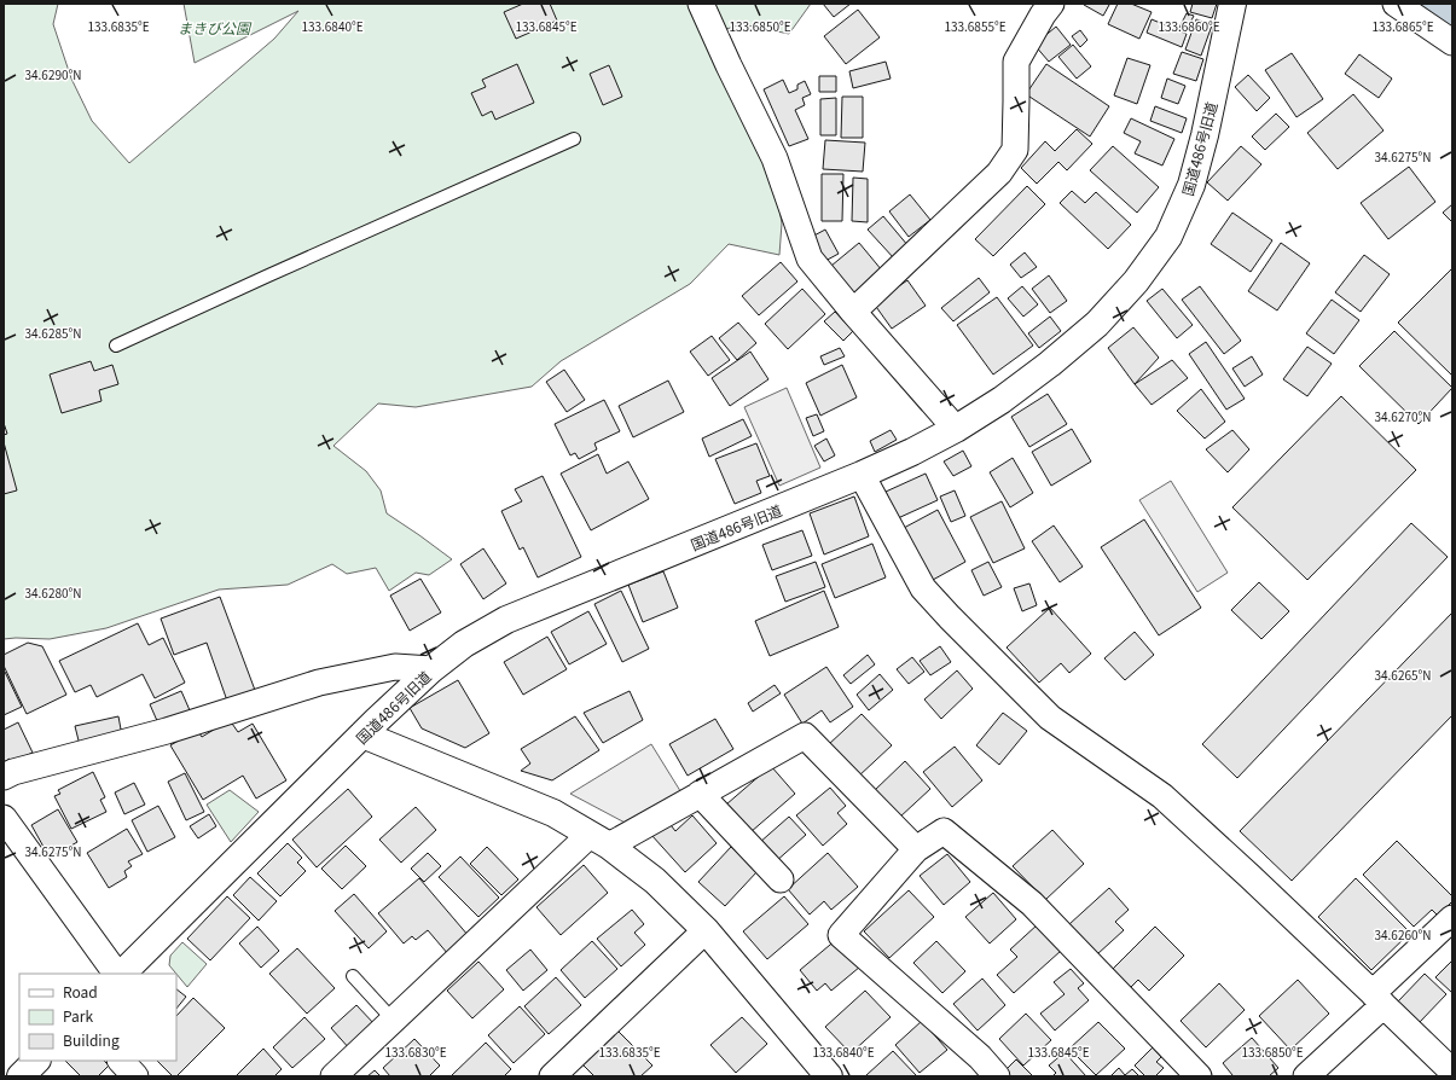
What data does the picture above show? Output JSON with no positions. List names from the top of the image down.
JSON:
{
  "streets": {
    "street": ["国道486号旧道"]
  },
  "parks": ["まきび公園"],
  "legend": ["Road", "Park", "Building"],
  "coordinates": [
    "133.6835°E",
    "133.6840°E",
    "133.6845°E",
    "133.6850°E",
    "133.6855°E",
    "133.6860°E",
    "133.6865°E",
    "34.6290°N",
    "34.6275°N",
    "34.6285°N",
    "34.6270°N",
    "34.6280°N",
    "34.6265°N",
    "34.6260°N",
    "133.6830°E"
  ]
}
